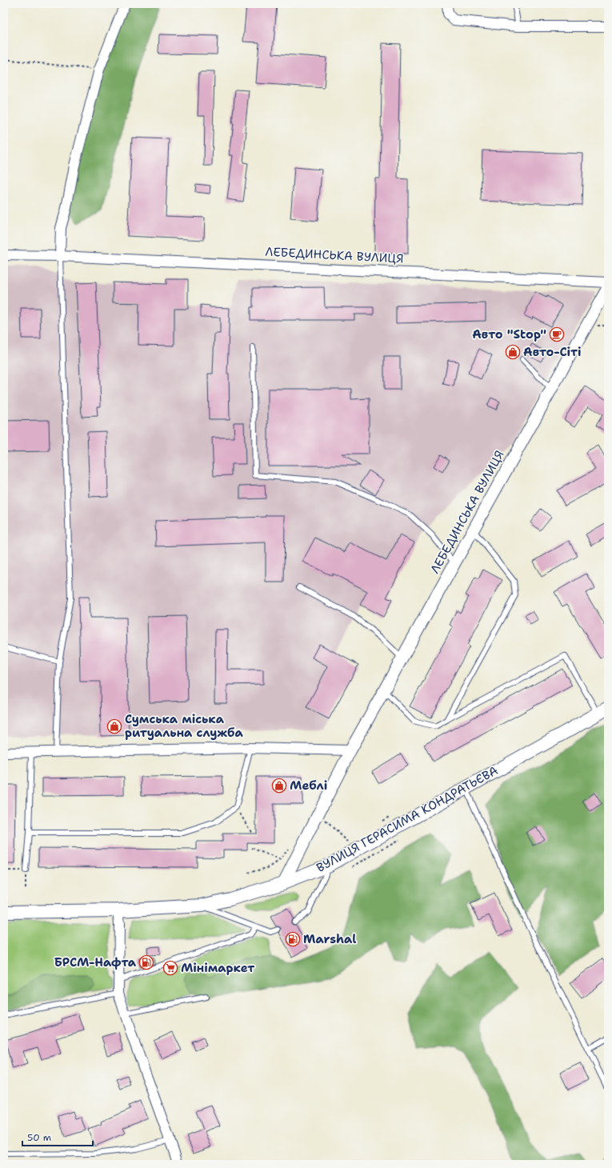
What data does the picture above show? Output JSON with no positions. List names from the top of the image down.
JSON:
{
  "streets": {
    "main road": ["ВУЛИЦЯ ГЕРАСИМА КОНДРАТЬЄВА"],
    "street": ["ЛЕБЕДИНСЬКА ВУЛИЦЯ"]
  },
  "crossings": [
    ["ЛЕБЕДИНСЬКА ВУЛИЦЯ", "ВУЛИЦЯ ГЕРАСИМА КОНДРАТЬЄВА"]
  ],
  "places": {
    "cafe": ["Авто \"Stop\""],
    "shop": ["Авто-Сіті", "Сумська міська ритуальна служба", "Меблі"],
    "fuel station": ["Marshal", "БРСМ-Нафта"],
    "supermarket": ["Мінімаркет"]
  },
  "scale_bar": "50 m"
}
